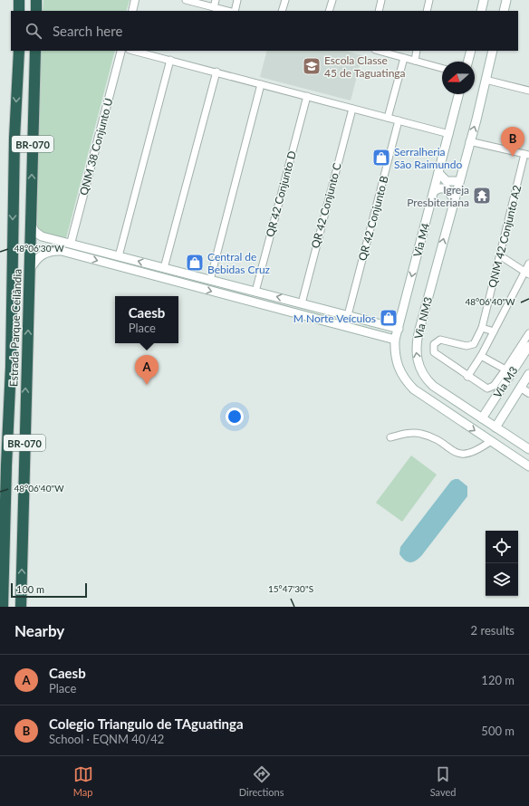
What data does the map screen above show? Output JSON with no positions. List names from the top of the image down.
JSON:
{
  "streets": {
    "highway": ["BR-070", "Estrada Parque Ceilândia"],
    "main road": ["Via M4", "Via NM3", "Via M3"],
    "street": [
      "QNM 38 Conjunto U",
      "QR 42 Conjunto D",
      "QR 42 Conjunto C",
      "QR 42 Conjunto B",
      "QNM 42 Conjunto A2"
    ]
  },
  "crossings": [
    ["Via M4", "Via NM3"],
    ["Via NM3", "Via M3"]
  ],
  "one_way": ["Via M4"],
  "places": {
    "school or university": ["Escola Classe 45 de Taguatinga"],
    "shop": ["Serralheria São Raimundo", "Central de Bebidas Cruz", "M Norte Veículos"],
    "temple": ["Igreja Presbiteriana"]
  },
  "scale_bar": "100 m",
  "north": "left",
  "page": {
    "search": "Search here",
    "pins": ["B", "A"],
    "popup": ["Caesb", "Place"],
    "scale": "100 m",
    "heading": ["Nearby", "2 results"],
    "list": [
      {
        "mark": "A",
        "name": "Caesb",
        "note": "Place",
        "value": "120 m"
      },
      {
        "mark": "B",
        "name": "Colegio Triangulo de TAguatinga",
        "note": "School · EQNM 40/42",
        "value": "500 m"
      }
    ],
    "nav": ["Map", "Directions", "Saved"]
  },
  "coordinates": ["48°06'30\"W", "48°06'40\"W", "15°47'30\"S"]
}
